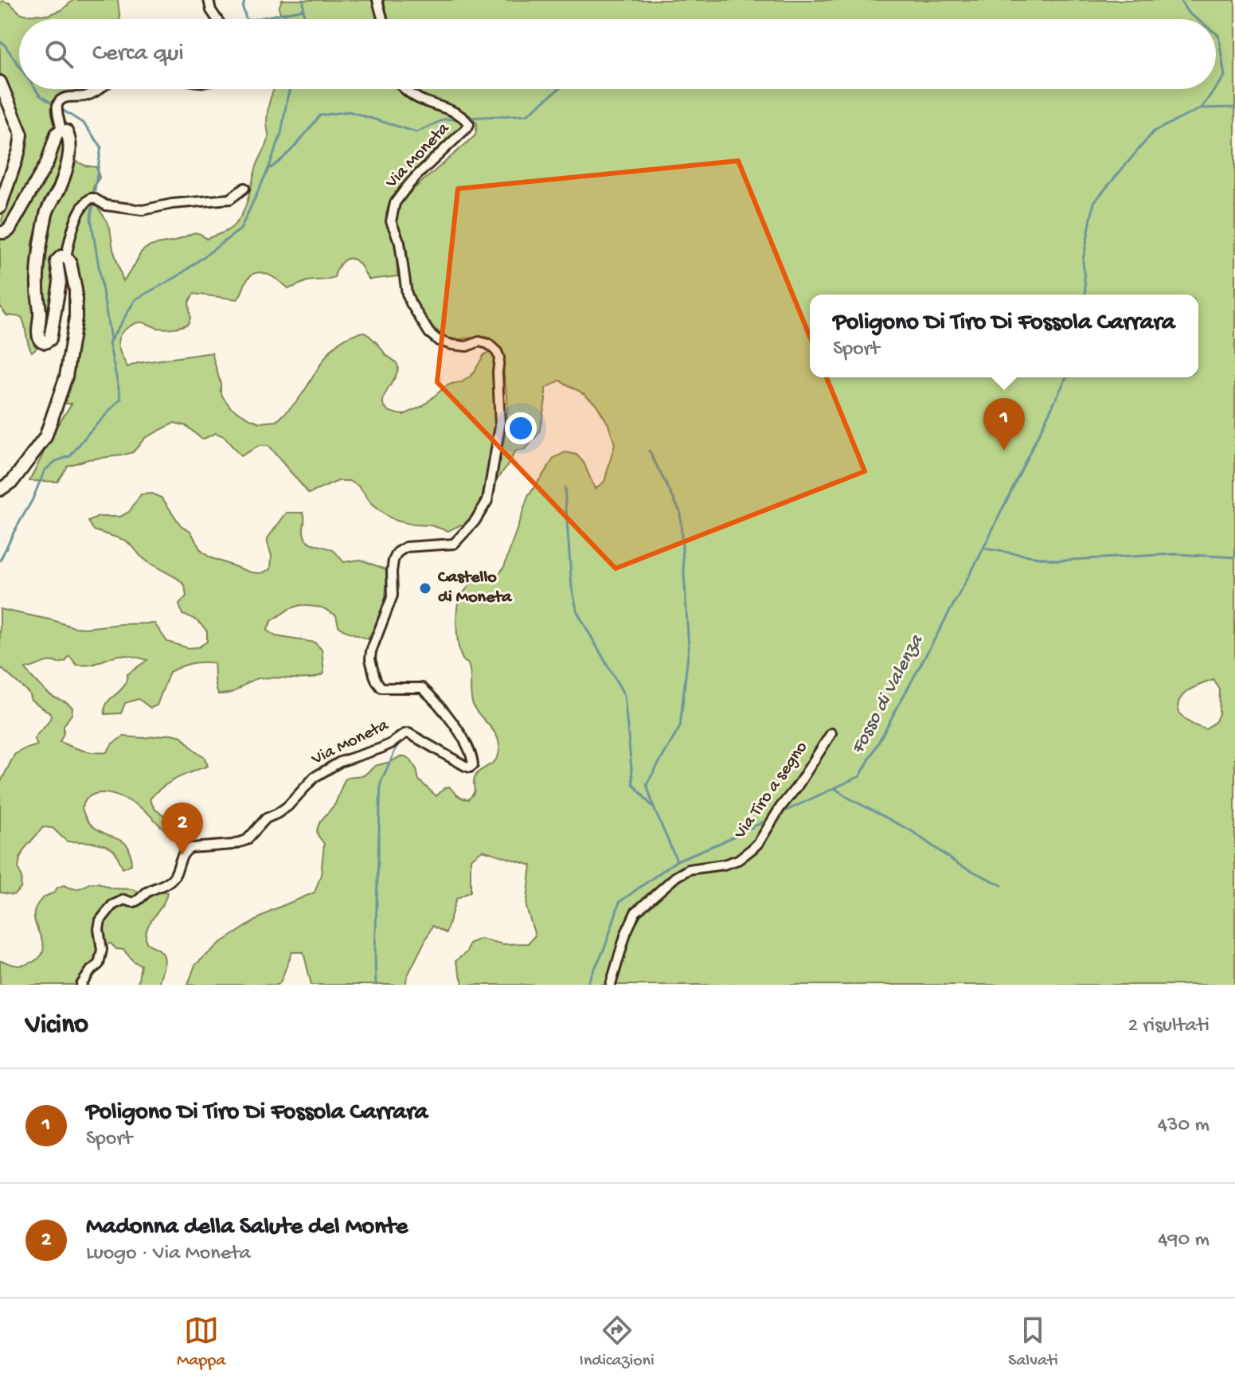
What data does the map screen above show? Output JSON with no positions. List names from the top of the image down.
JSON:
{
  "streets": {
    "street": ["Via Moneta", "Via Tiro a segno"]
  },
  "water": ["Fosso di Valenza"],
  "places": ["Castello di Moneta"],
  "page": {
    "search": "Cerca qui",
    "popup": ["Poligono Di Tiro Di Fossola Carrara", "Sport"],
    "pins": ["1", "2"],
    "heading": ["Vicino", "2 risultati"],
    "list": [
      {
        "mark": "1",
        "name": "Poligono Di Tiro Di Fossola Carrara",
        "note": "Sport",
        "value": "430 m"
      },
      {
        "mark": "2",
        "name": "Madonna della Salute del Monte",
        "note": "Luogo · Via Moneta",
        "value": "490 m"
      }
    ],
    "nav": ["Mappa", "Indicazioni", "Salvati"]
  }
}
